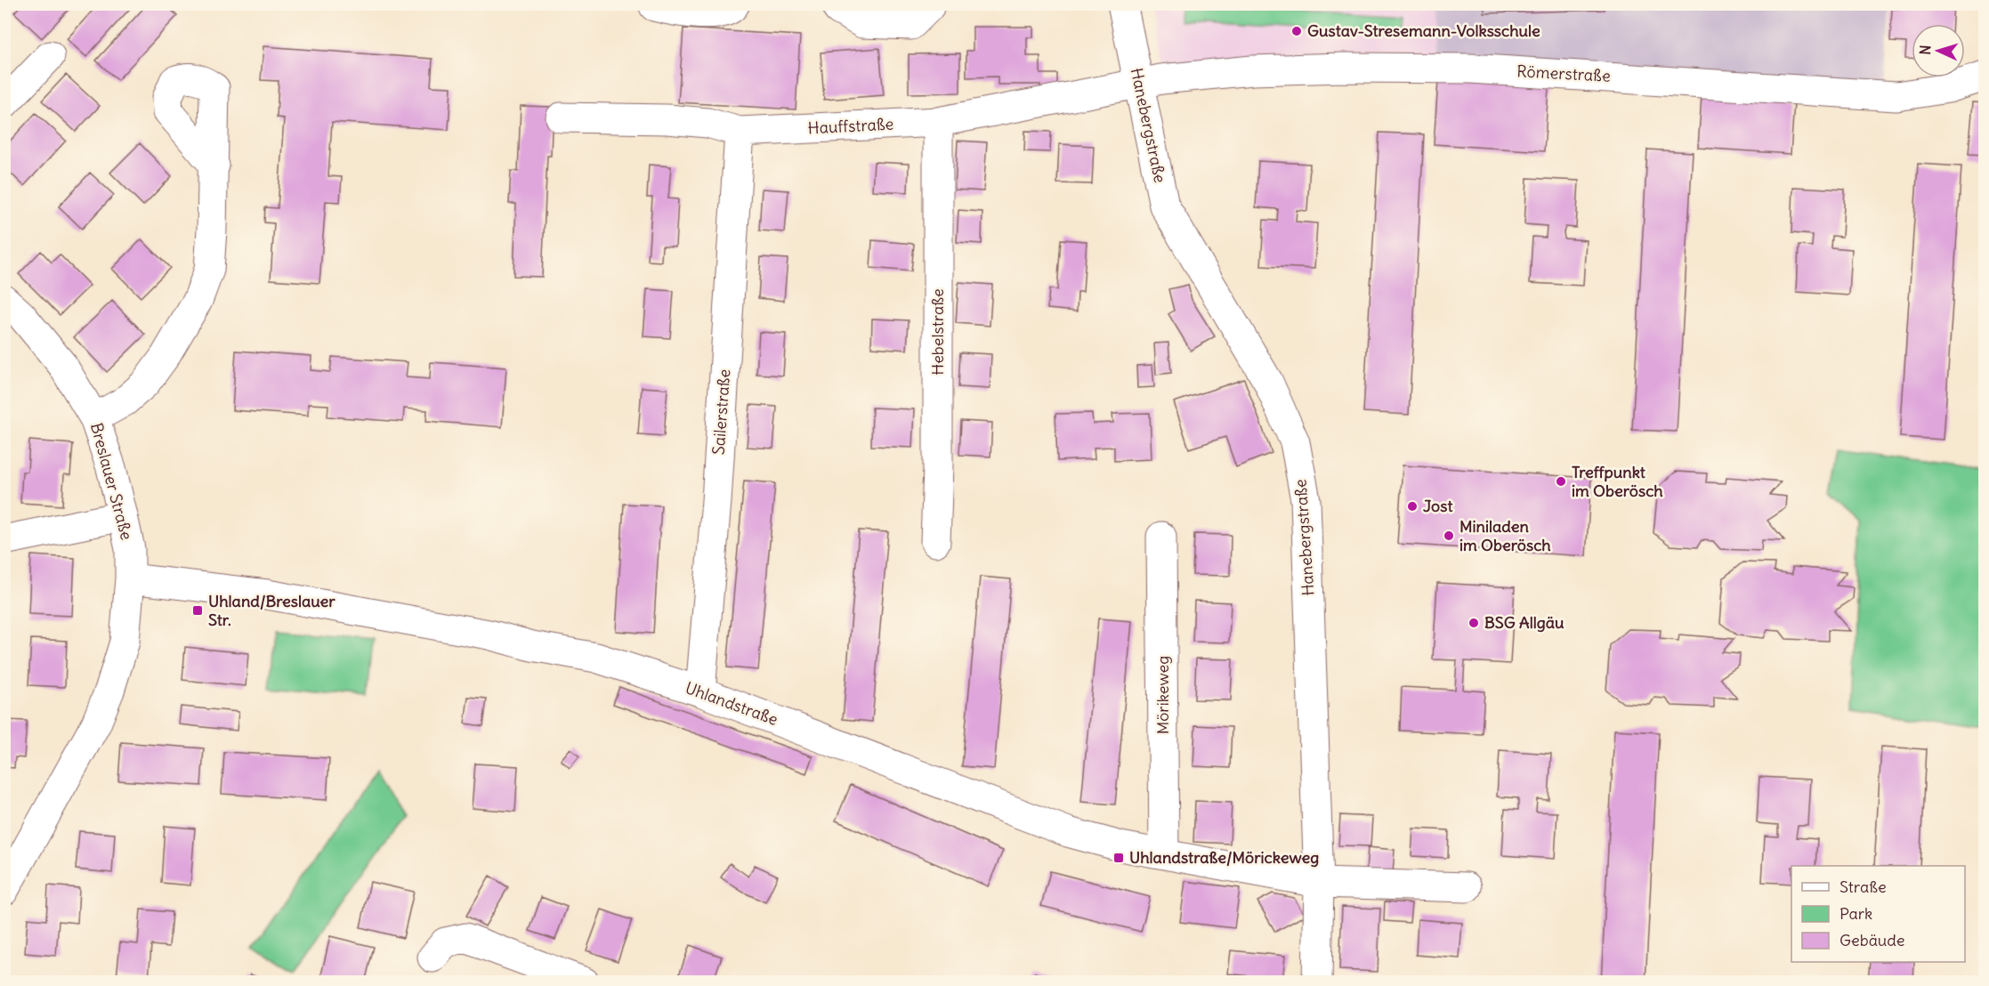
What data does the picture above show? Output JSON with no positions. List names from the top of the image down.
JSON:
{
  "streets": {
    "street": [
      "Römerstraße",
      "Hanebergstraße",
      "Hauffstraße",
      "Hebelstraße",
      "Sailerstraße",
      "Breslauer Straße",
      "Mörikeweg",
      "Uhlandstraße"
    ]
  },
  "crossings": [
    ["Römerstraße", "Hanebergstraße"],
    ["Römerstraße", "Hauffstraße"],
    ["Hanebergstraße", "Hauffstraße"],
    ["Hanebergstraße", "Uhlandstraße"],
    ["Hauffstraße", "Hebelstraße"],
    ["Hauffstraße", "Sailerstraße"],
    ["Sailerstraße", "Uhlandstraße"],
    ["Breslauer Straße", "Uhlandstraße"],
    ["Mörikeweg", "Uhlandstraße"]
  ],
  "places": {
    "other": [
      "Gustav-Stresemann-Volksschule",
      "Treffpunkt im Oberösch",
      "Jost",
      "Miniladen im Oberösch",
      "BSG Allgäu"
    ],
    "transit": ["Uhland/Breslauer Str.", "Uhlandstraße/Mörickeweg"]
  },
  "legend": ["Straße", "Park", "Gebäude"],
  "north": "left"
}
